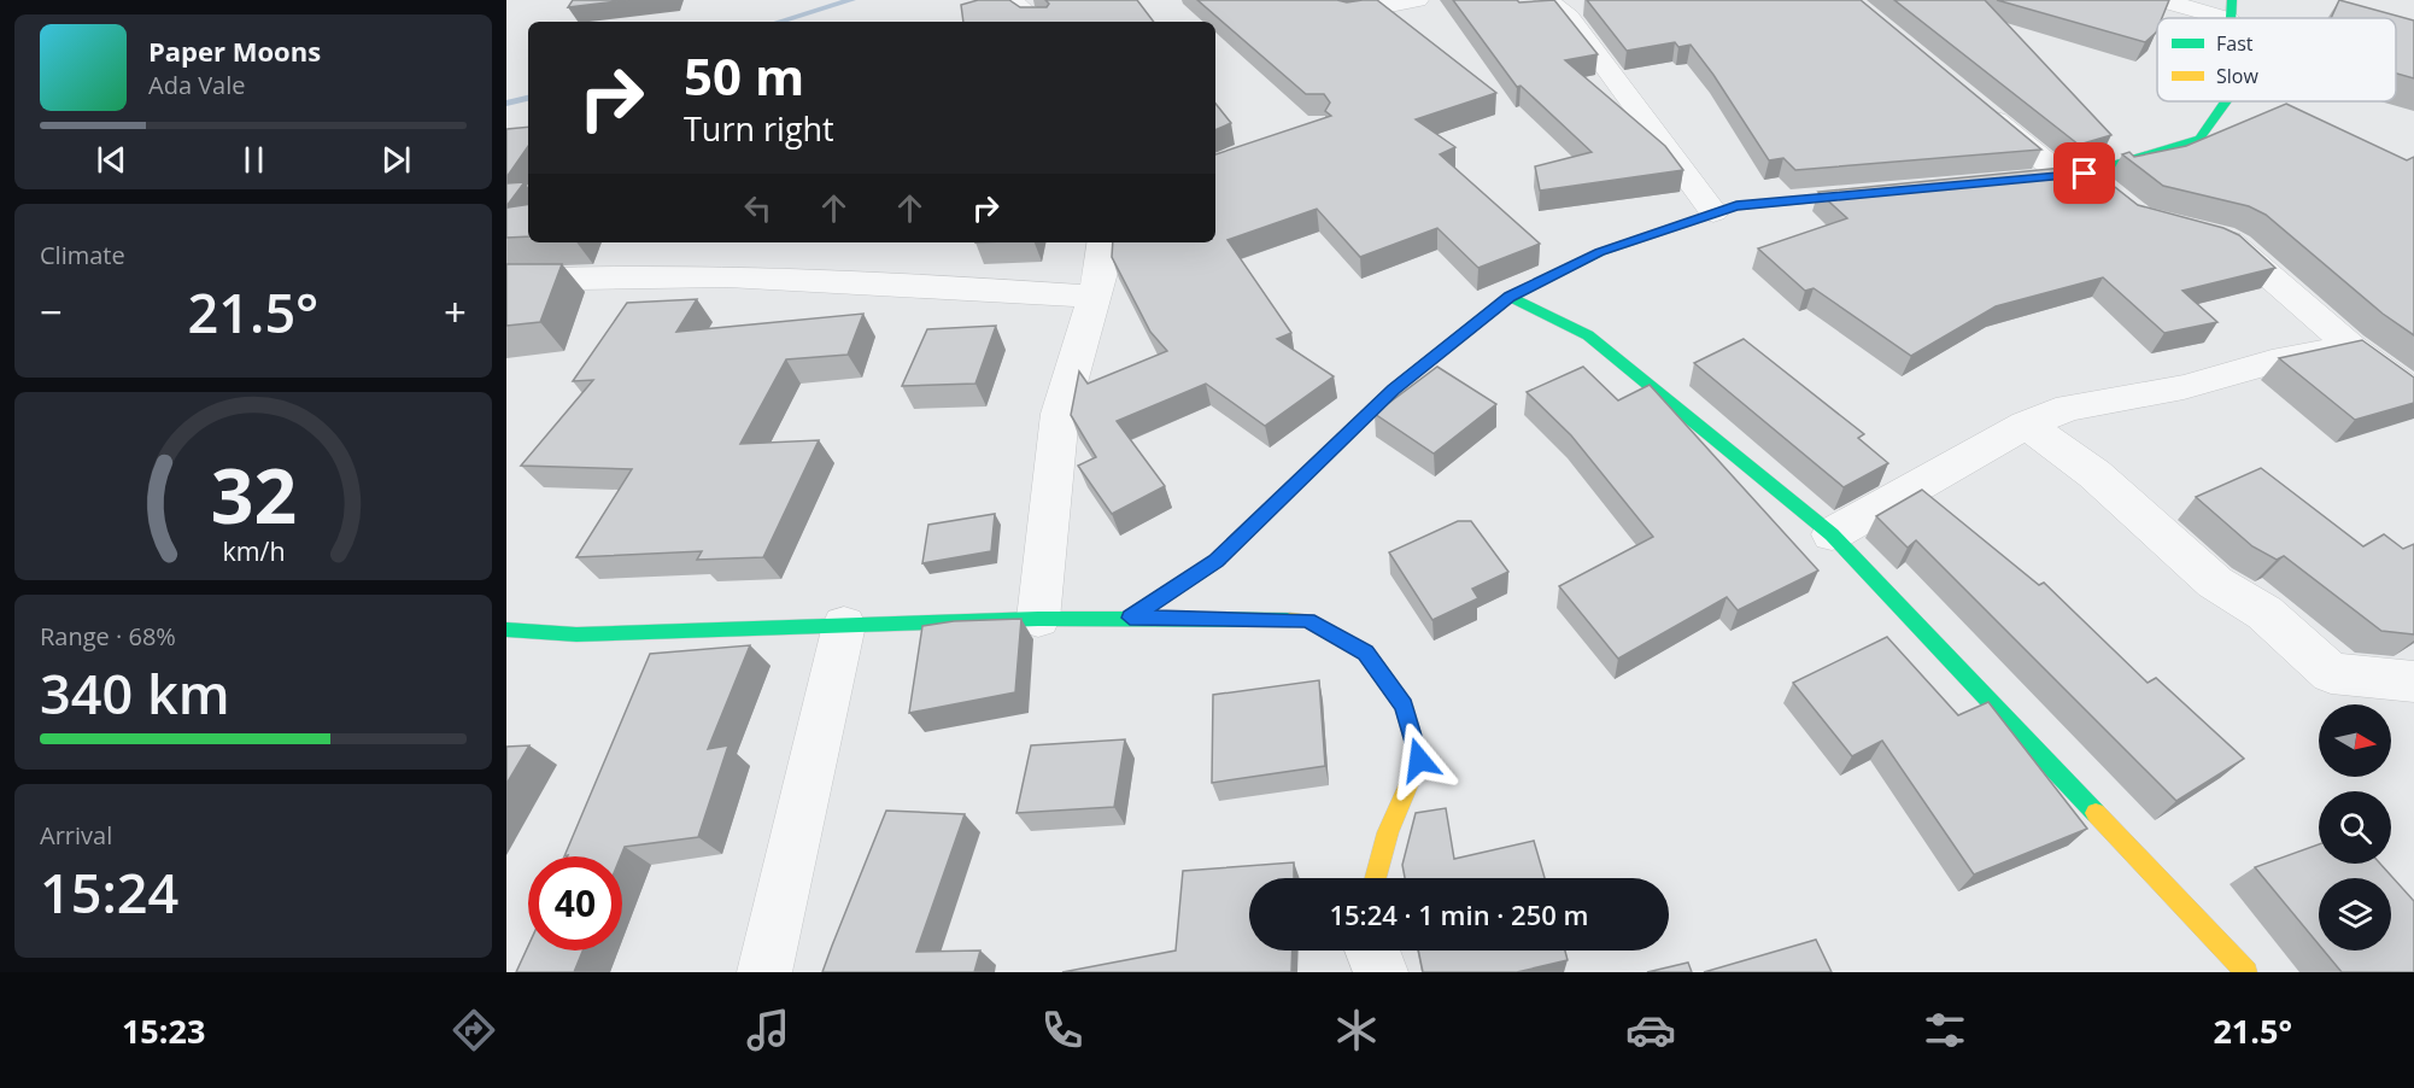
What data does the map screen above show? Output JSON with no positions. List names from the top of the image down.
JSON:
{
  "legend": ["Fast", "Slow"],
  "north": "right",
  "page": {
    "turn": ["50 m", "Turn right"],
    "song": ["Paper Moons", "Ada Vale"],
    "tile": [
      "Climate",
      ["Range · 68%", "340 km"],
      ["Arrival", "15:24"]
    ],
    "heat": ["−", "21.5°", "+"],
    "limit": "40",
    "trip": "15:24 · 1 min · 250 m",
    "tabs": ["15:23", "21.5°"],
    "gauge": ["32", "km/h"]
  }
}
